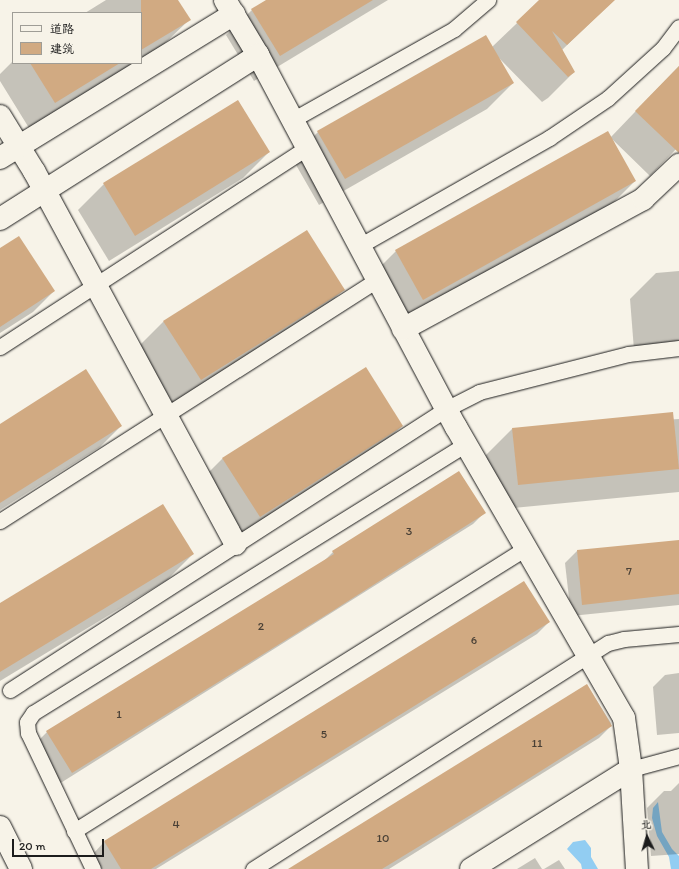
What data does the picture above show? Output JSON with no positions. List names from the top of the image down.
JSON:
{
  "house_numbers": [
    "3",
    "7",
    "2",
    "6",
    "1",
    "5",
    "11",
    "4",
    "10"
  ],
  "legend": ["道路", "建筑"],
  "scale_bar": "20 m",
  "north": "top"
}
